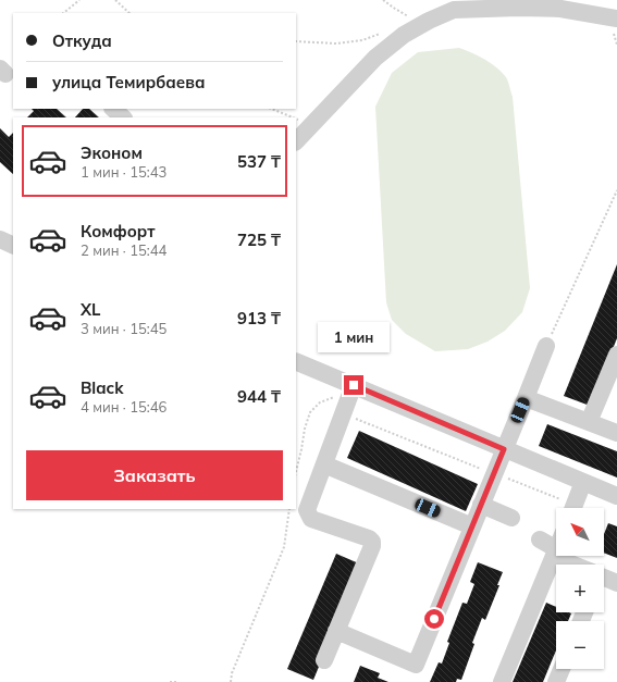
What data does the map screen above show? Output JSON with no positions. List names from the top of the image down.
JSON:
{
  "north": "top left",
  "page": {
    "banner": ["Откуда", "улица Темирбаева"],
    "list": [
      {
        "name": "Эконом",
        "note": "1 мин · 15:43",
        "value": "537 ₸"
      },
      {
        "name": "Комфорт",
        "note": "2 мин · 15:44",
        "value": "725 ₸"
      },
      {
        "name": "XL",
        "note": "3 мин · 15:45",
        "value": "913 ₸"
      },
      {
        "name": "Black",
        "note": "4 мин · 15:46",
        "value": "944 ₸"
      }
    ],
    "bubble": "1 мин",
    "buttons": "Заказать",
    "map_buttons": ["+", "−"]
  }
}
